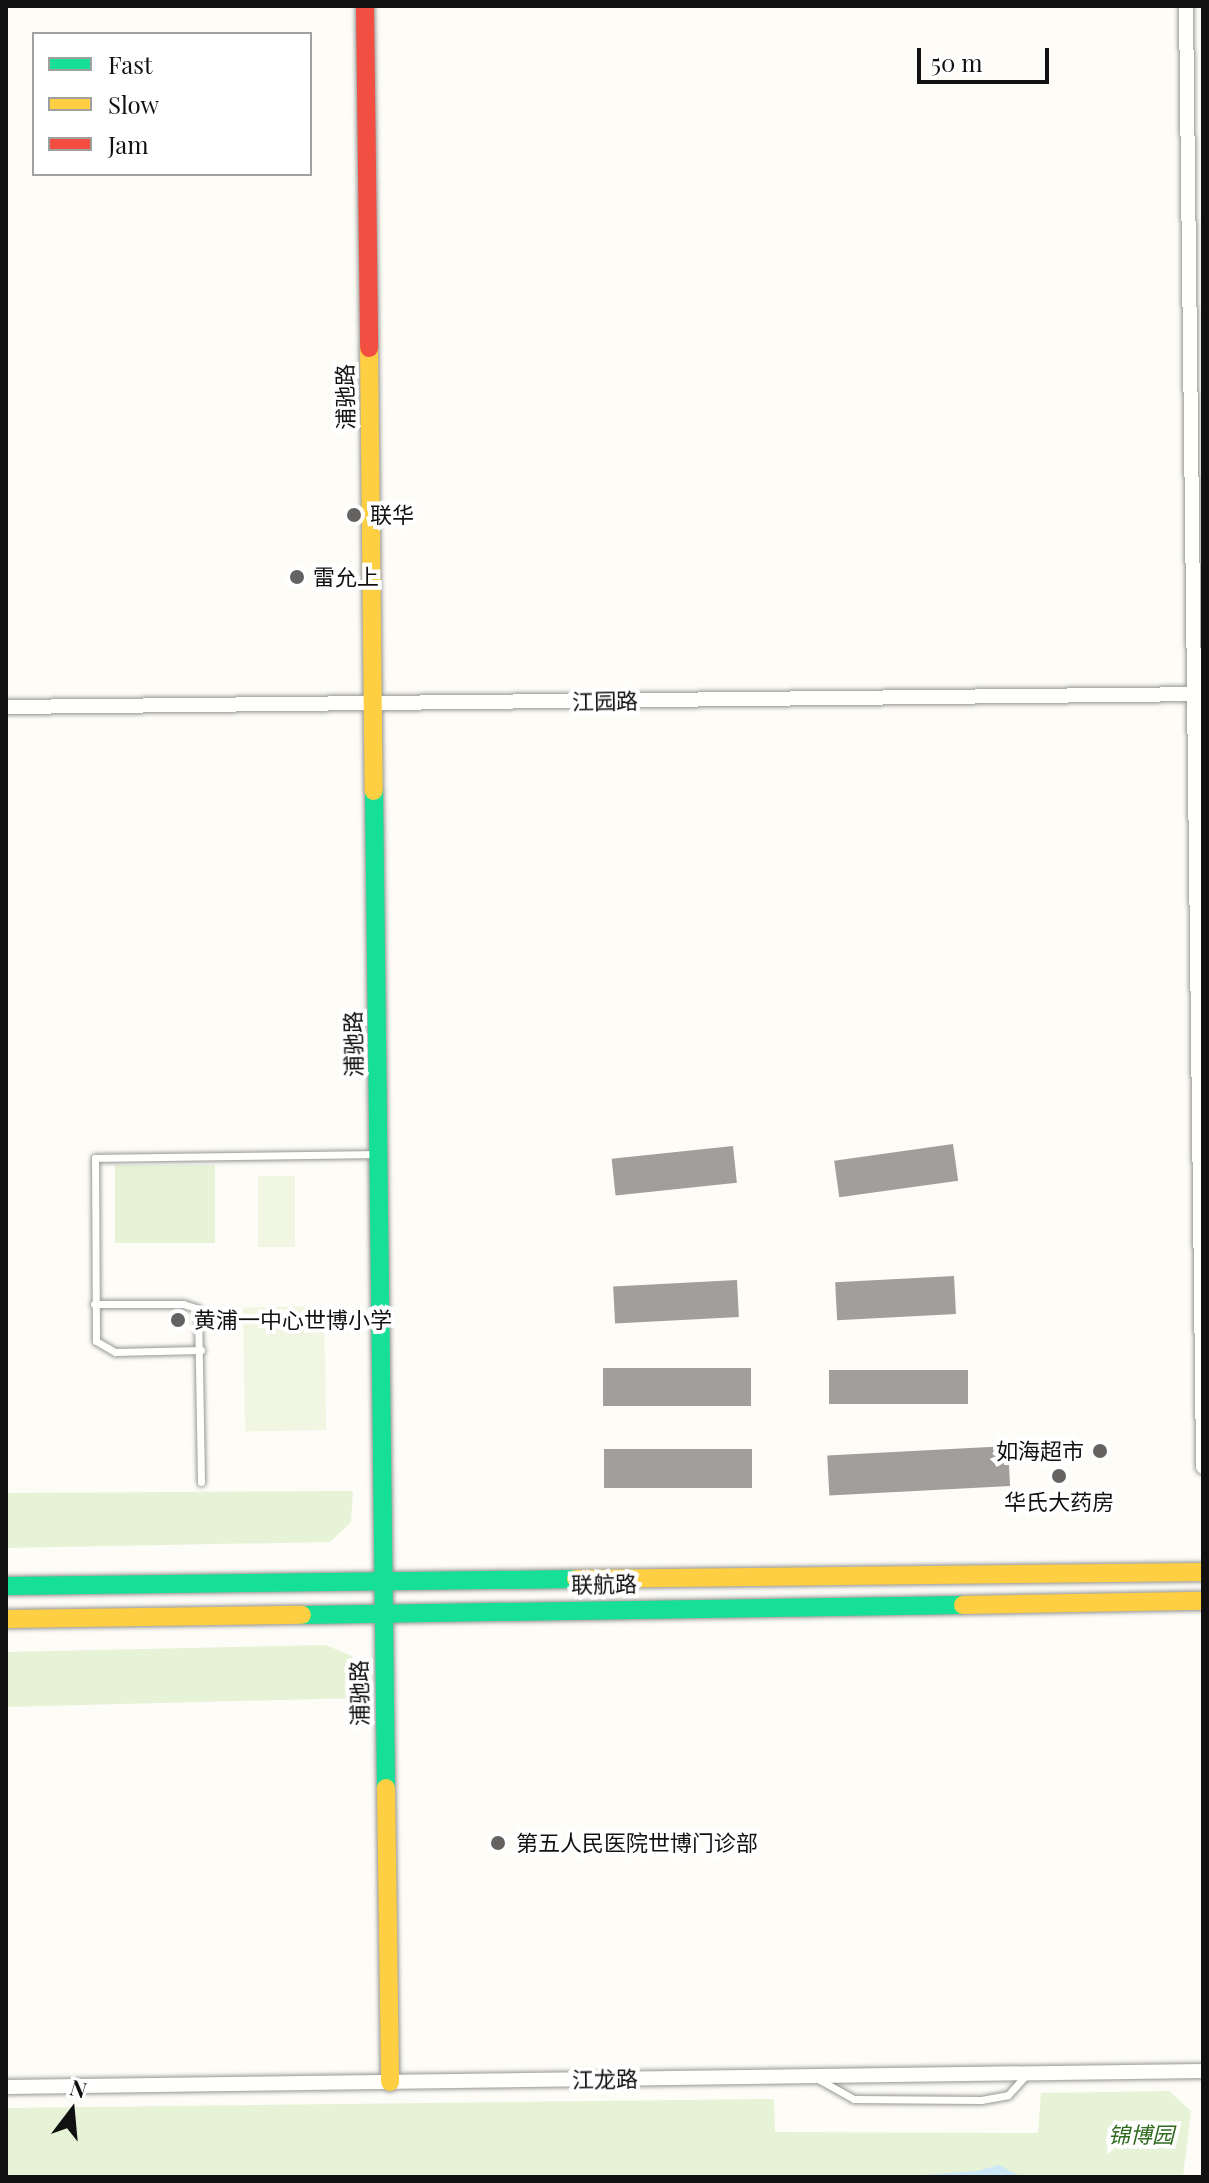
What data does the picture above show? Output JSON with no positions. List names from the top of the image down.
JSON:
{
  "streets": {
    "street": [
      "浦驰路",
      "江园路",
      "联航路",
      "江龙路"
    ]
  },
  "crossings": [
    ["浦驰路", "江园路"],
    ["浦驰路", "联航路"],
    ["浦驰路", "江龙路"]
  ],
  "parks": ["锦博园"],
  "places": [
    "联华",
    "雷允上",
    "黄浦一中心世博小学",
    "如海超市",
    "华氏大药房",
    "第五人民医院世博门诊部"
  ],
  "legend": ["Fast", "Slow", "Jam"],
  "scale_bar": "50 m",
  "north": "top"
}
